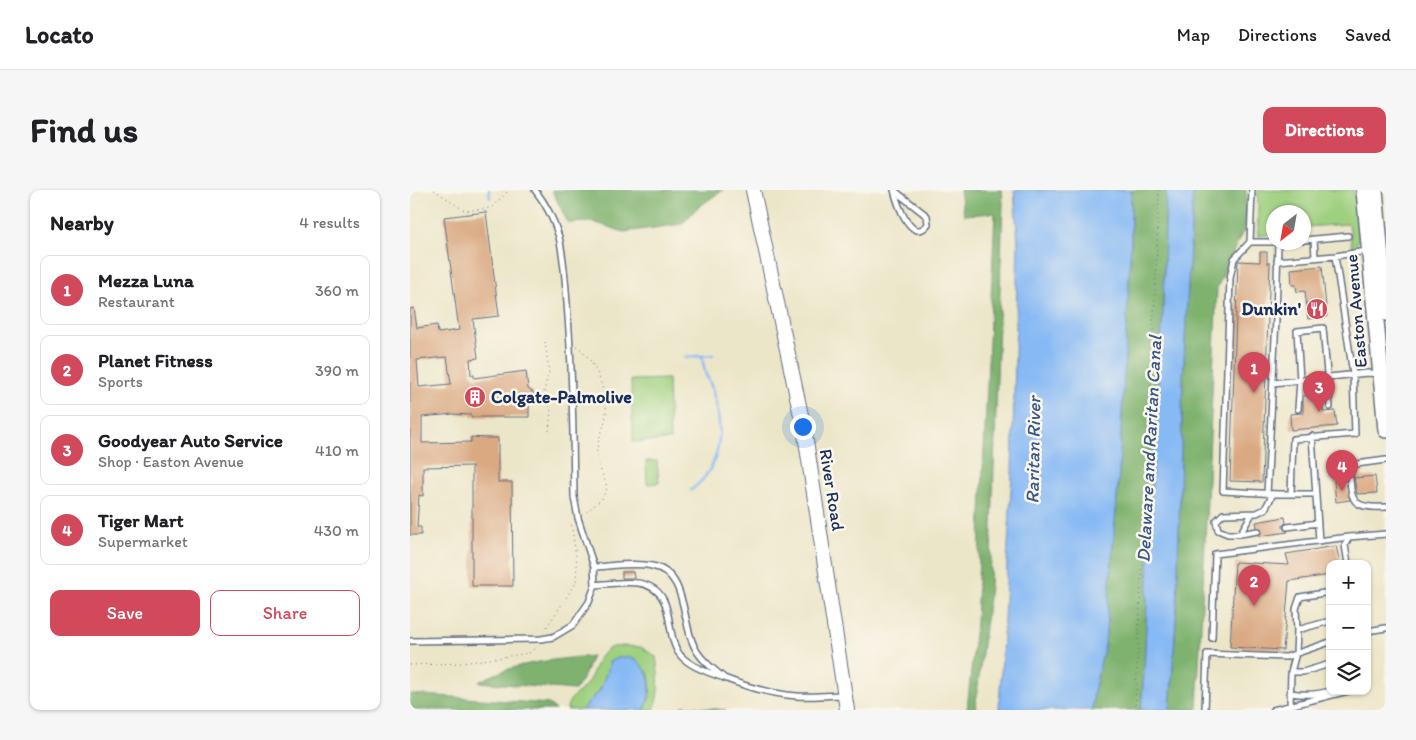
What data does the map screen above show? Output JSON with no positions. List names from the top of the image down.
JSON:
{
  "streets": {
    "main road": ["Easton Avenue", "River Road"]
  },
  "water": ["Delaware and Raritan Canal", "Raritan River"],
  "places": {
    "restaurant": ["Dunkin'"],
    "building": ["Colgate-Palmolive"]
  },
  "north": "bottom left",
  "page": {
    "header": "Locato",
    "nav": ["Map", "Directions", "Saved"],
    "buttons": [
      "Directions",
      ["Save", "Share"]
    ],
    "title": "Find us",
    "heading": ["Nearby", "4 results"],
    "list": [
      {
        "mark": "1",
        "name": "Mezza Luna",
        "note": "Restaurant",
        "value": "360 m"
      },
      {
        "mark": "2",
        "name": "Planet Fitness",
        "note": "Sports",
        "value": "390 m"
      },
      {
        "mark": "3",
        "name": "Goodyear Auto Service",
        "note": "Shop · Easton Avenue",
        "value": "410 m"
      },
      {
        "mark": "4",
        "name": "Tiger Mart",
        "note": "Supermarket",
        "value": "430 m"
      }
    ],
    "pins": [
      "1",
      "3",
      "4",
      "2"
    ],
    "map_buttons": ["+", "−"]
  }
}
